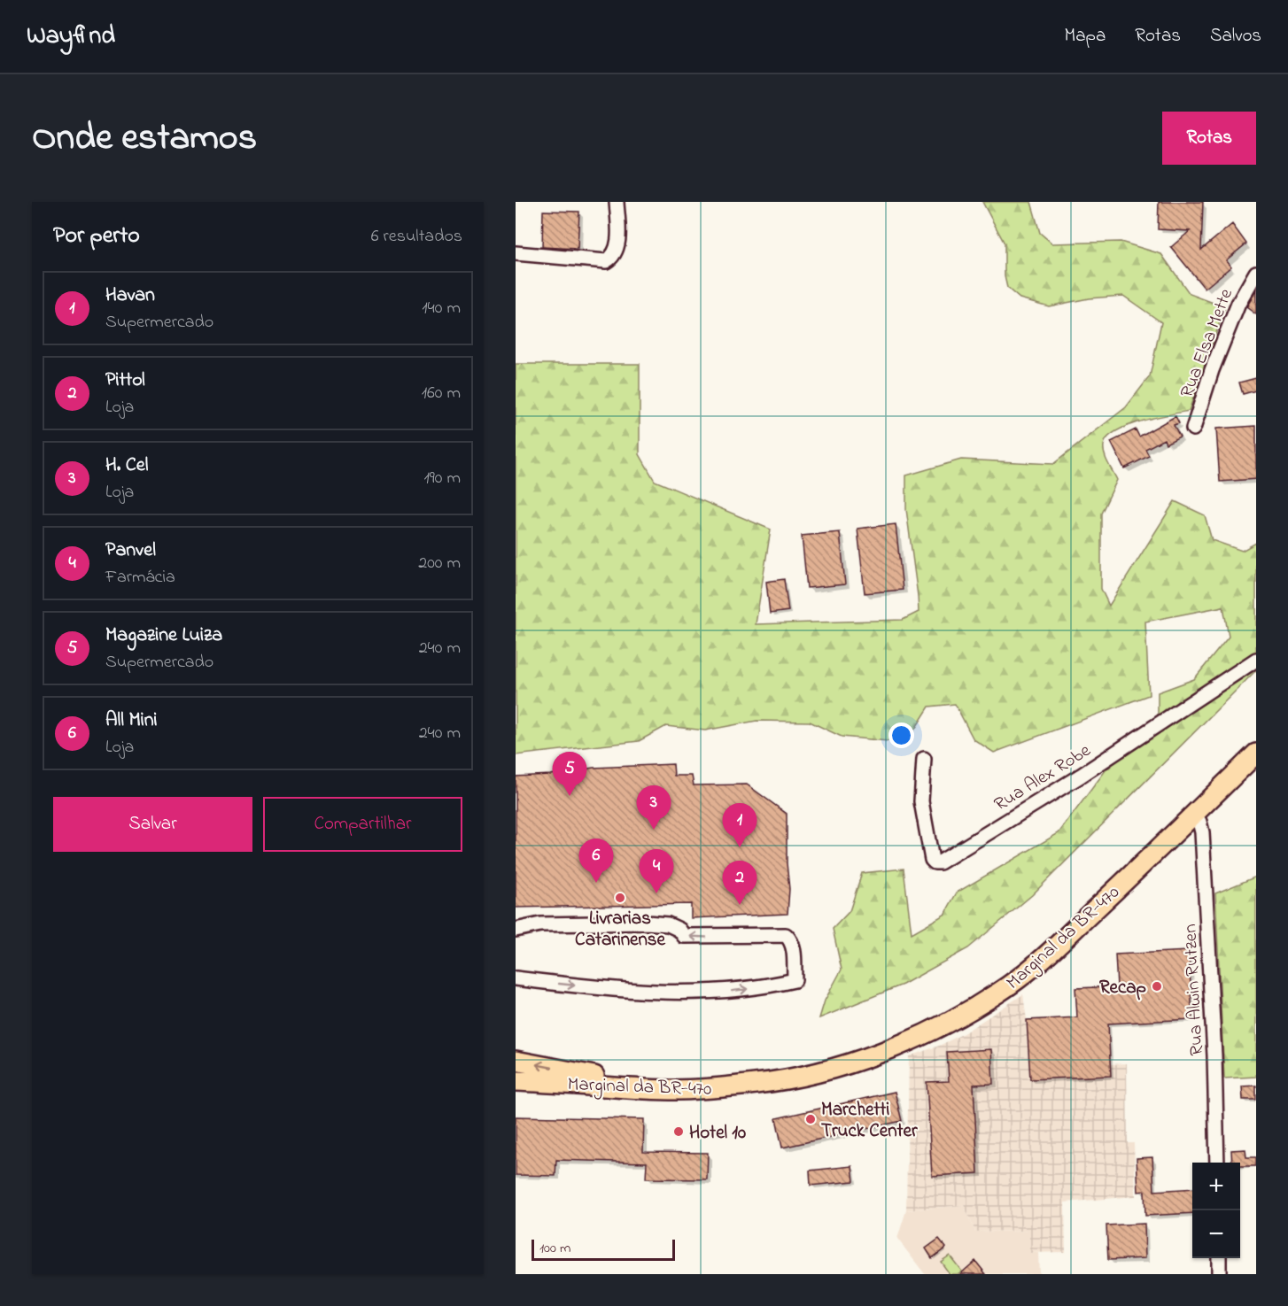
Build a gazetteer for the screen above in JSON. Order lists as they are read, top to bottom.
{
  "streets": {
    "highway": ["Marginal da BR-470"],
    "street": ["Rua Elsa Mette", "Rua Alex Robe", "Rua Alwin Rutzen"]
  },
  "crossings": [
    ["Marginal da BR-470", "Rua Alwin Rutzen"]
  ],
  "places": [
    "Livrarias Catarinense",
    "Recap",
    "Marchetti Truck Center",
    "Hotel 10"
  ],
  "scale_bar": "100 m",
  "page": {
    "header": "Wayfind",
    "nav": ["Mapa", "Rotas", "Salvos"],
    "title": "Onde estamos",
    "buttons": [
      "Rotas",
      ["Salvar", "Compartilhar"]
    ],
    "heading": ["Por perto", "6 resultados"],
    "list": [
      {
        "mark": "1",
        "name": "Havan",
        "note": "Supermercado",
        "value": "140 m"
      },
      {
        "mark": "2",
        "name": "Pittol",
        "note": "Loja",
        "value": "160 m"
      },
      {
        "mark": "3",
        "name": "H. Cel",
        "note": "Loja",
        "value": "190 m"
      },
      {
        "mark": "4",
        "name": "Panvel",
        "note": "Farmácia",
        "value": "200 m"
      },
      {
        "mark": "5",
        "name": "Magazine Luiza",
        "note": "Supermercado",
        "value": "240 m"
      },
      {
        "mark": "6",
        "name": "All Mini",
        "note": "Loja",
        "value": "240 m"
      }
    ],
    "pins": [
      "5",
      "3",
      "1",
      "6",
      "4",
      "2"
    ],
    "map_buttons": ["+", "−"],
    "scale": "100 m"
  }
}
